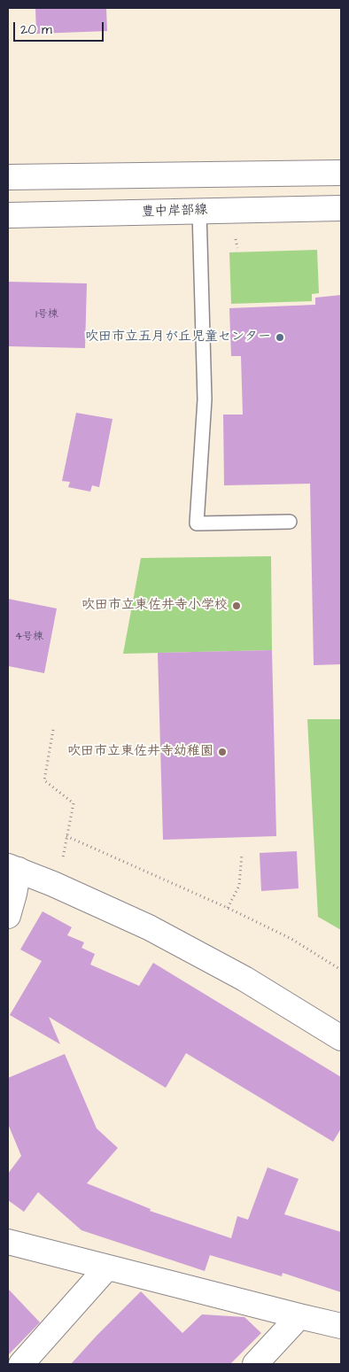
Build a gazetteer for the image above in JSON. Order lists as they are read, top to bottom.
{
  "streets": {
    "street": ["豊中岸部線"]
  },
  "places": ["吹田市立五月が丘児童センター", "吹田市立東佐井寺小学校", "吹田市立東佐井寺幼稚園"],
  "house_numbers": ["1号棟", "4号棟"],
  "scale_bar": "20 m"
}
